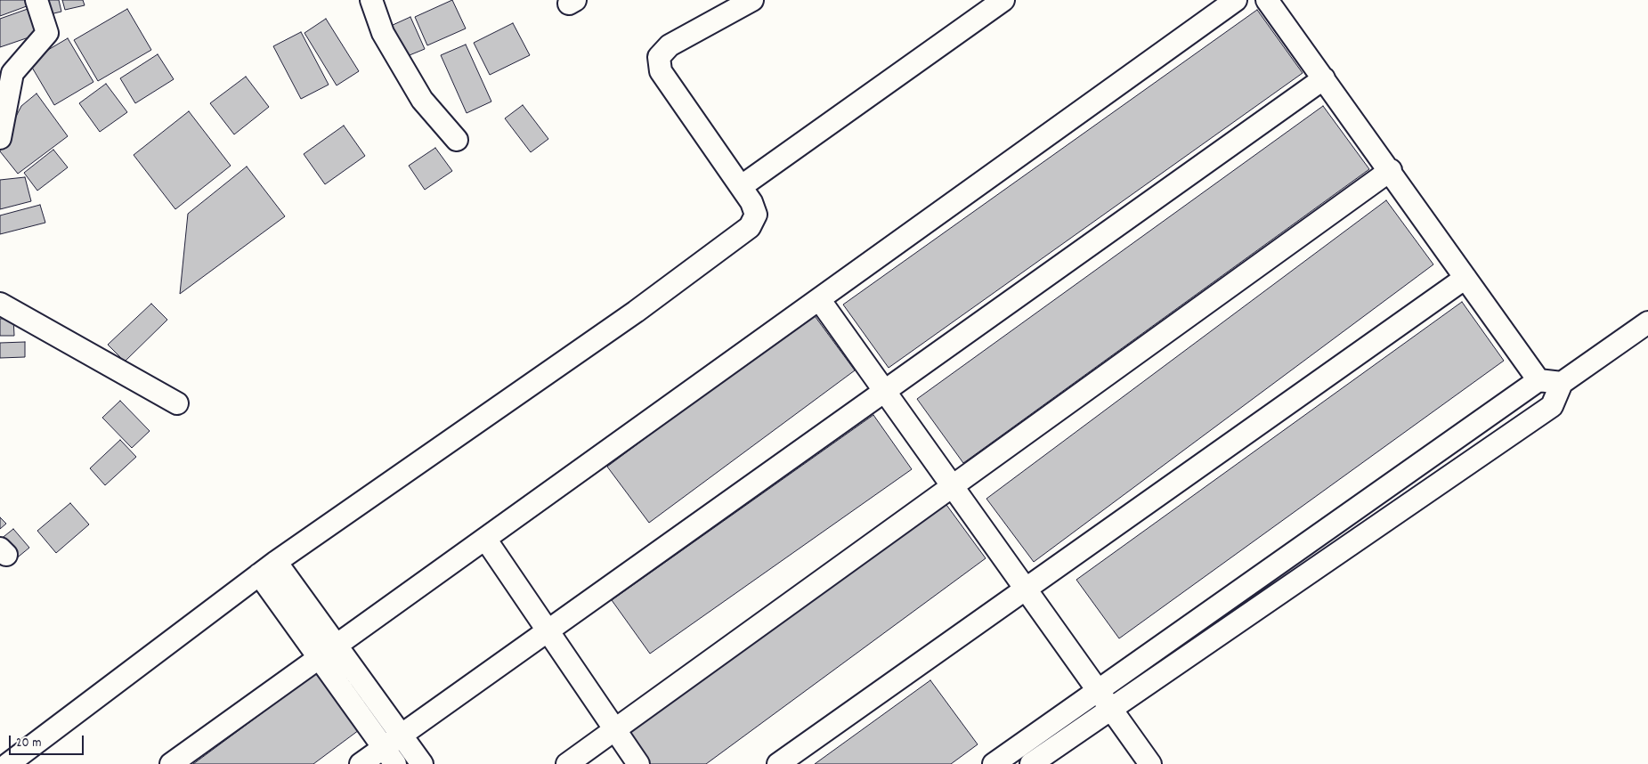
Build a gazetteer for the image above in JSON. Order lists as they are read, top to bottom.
{
  "scale_bar": "20 m"
}
